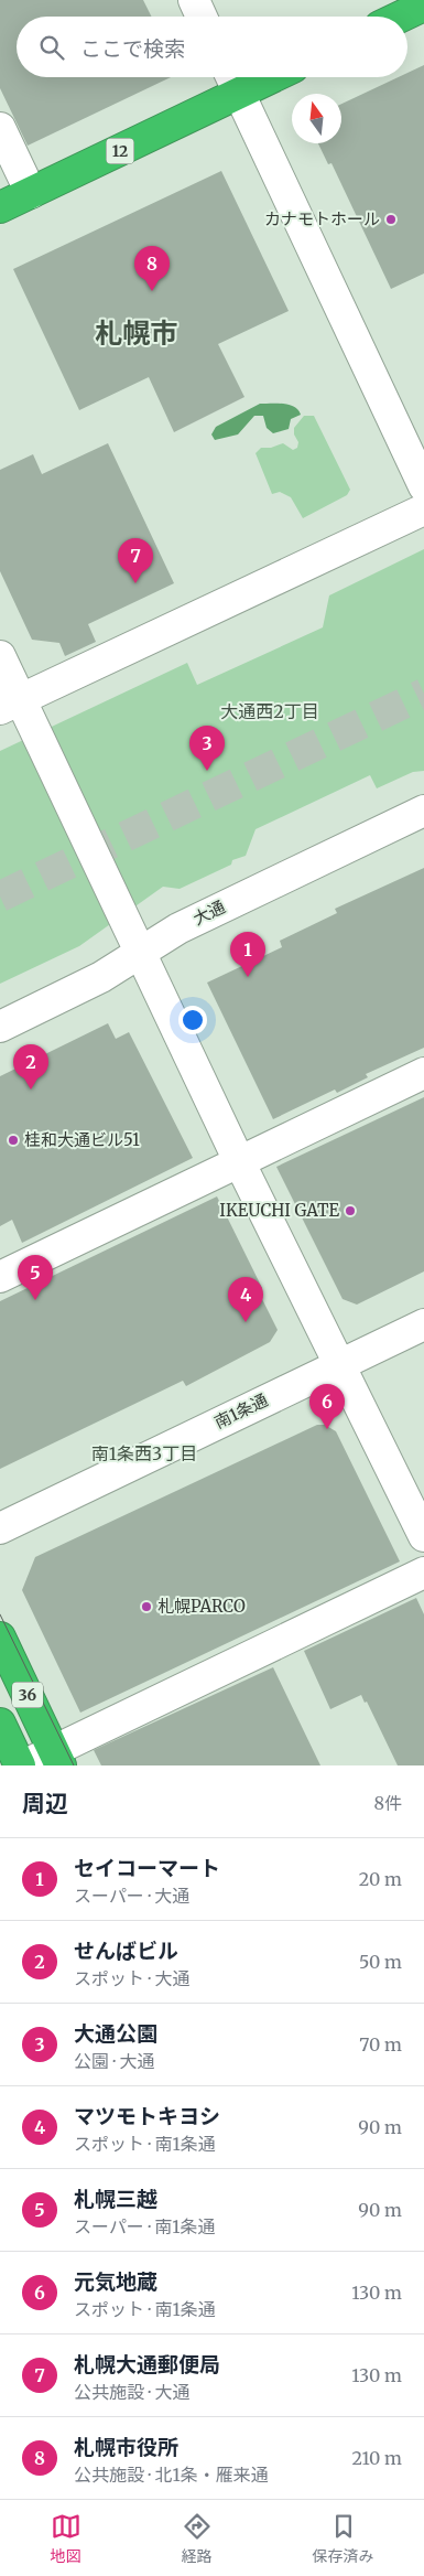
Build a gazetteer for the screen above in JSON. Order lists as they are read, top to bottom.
{
  "streets": {
    "highway": ["12", "36"],
    "street": ["大通", "南1条通"]
  },
  "districts": ["札幌市", "大通西2丁目", "南1条西3丁目"],
  "places": [
    "カナモトホール",
    "桂和大通ビル51",
    "IKEUCHI GATE",
    "札幌PARCO"
  ],
  "north": "top",
  "page": {
    "search": "ここで検索",
    "pins": [
      "8",
      "7",
      "3",
      "1",
      "2",
      "5",
      "4",
      "6"
    ],
    "heading": ["周辺", "8件"],
    "list": [
      {
        "mark": "1",
        "name": "セイコーマート",
        "note": "スーパー · 大通",
        "value": "20 m"
      },
      {
        "mark": "2",
        "name": "せんばビル",
        "note": "スポット · 大通",
        "value": "50 m"
      },
      {
        "mark": "3",
        "name": "大通公園",
        "note": "公園 · 大通",
        "value": "70 m"
      },
      {
        "mark": "4",
        "name": "マツモトキヨシ",
        "note": "スポット · 南1条通",
        "value": "90 m"
      },
      {
        "mark": "5",
        "name": "札幌三越",
        "note": "スーパー · 南1条通",
        "value": "90 m"
      },
      {
        "mark": "6",
        "name": "元気地蔵",
        "note": "スポット · 南1条通",
        "value": "130 m"
      },
      {
        "mark": "7",
        "name": "札幌大通郵便局",
        "note": "公共施設 · 大通",
        "value": "130 m"
      },
      {
        "mark": "8",
        "name": "札幌市役所",
        "note": "公共施設 · 北1条・雁来通",
        "value": "210 m"
      }
    ],
    "nav": ["地図", "経路", "保存済み"]
  }
}
